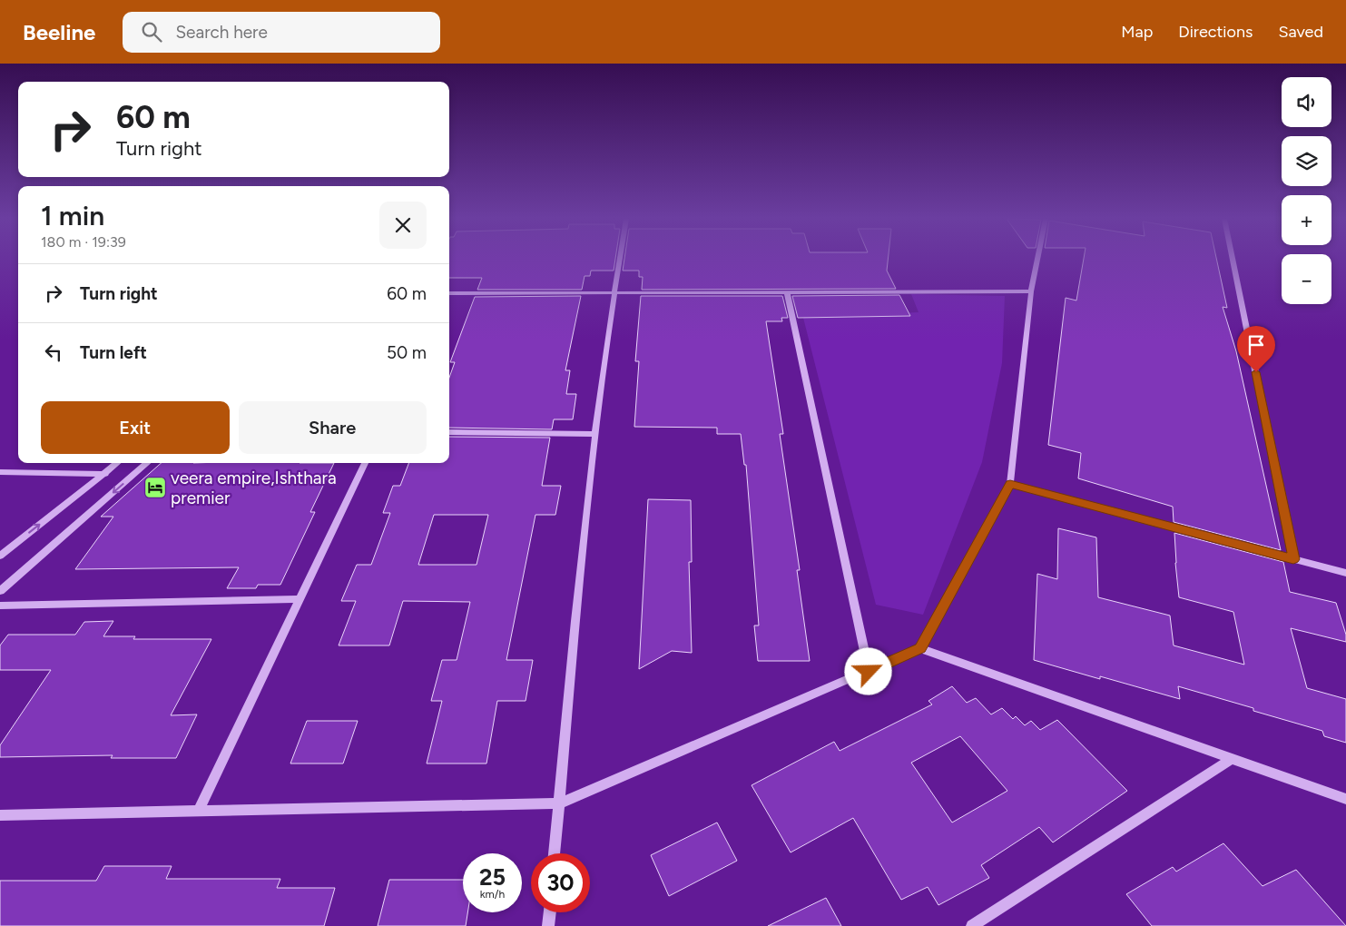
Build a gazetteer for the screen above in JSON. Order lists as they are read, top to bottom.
{
  "places": {
    "hotel": ["veera empire,Ishthara premier"]
  },
  "page": {
    "header": "Beeline",
    "search": "Search here",
    "nav": ["Map", "Directions", "Saved"],
    "map_buttons": ["+", "−"],
    "turn": ["60 m", "Turn right"],
    "heading": ["1 min", "180 m · 19:39"],
    "list": [
      {
        "name": "Turn right",
        "value": "60 m"
      },
      {
        "name": "Turn left",
        "value": "50 m"
      }
    ],
    "buttons": ["Exit", "Share"],
    "speed": "25 km/h",
    "limit": "30"
  }
}
